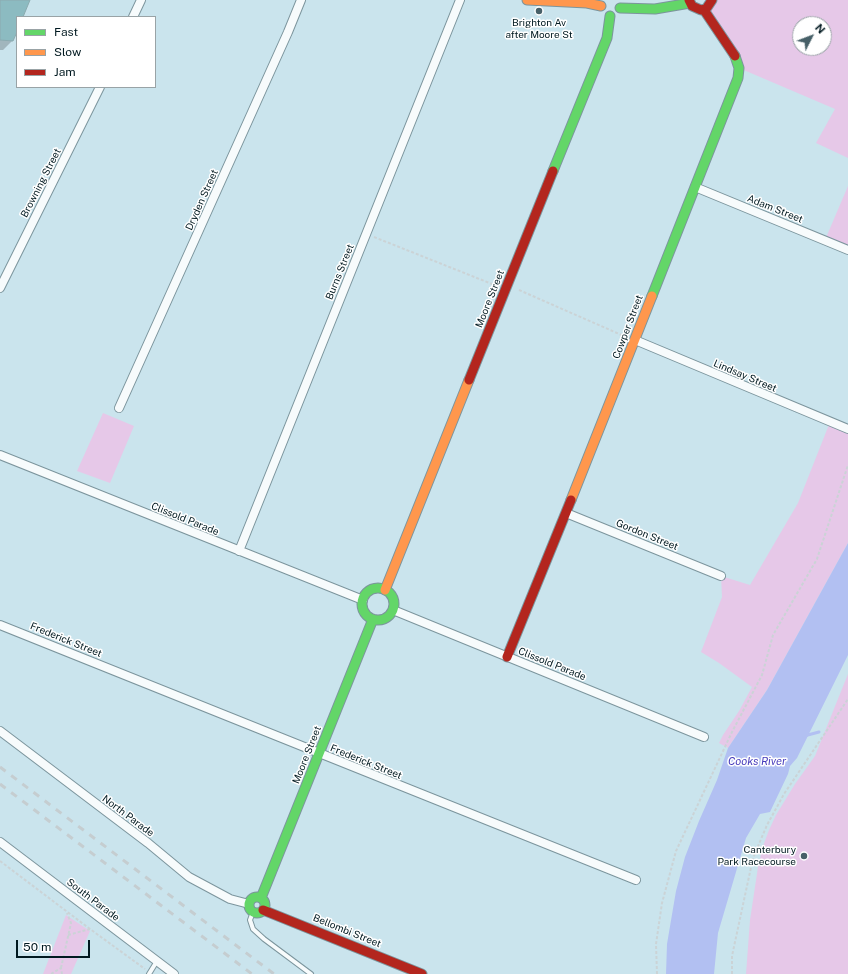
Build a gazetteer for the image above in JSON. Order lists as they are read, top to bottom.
{
  "streets": {
    "street": [
      "Browning Street",
      "Dryden Street",
      "Adam Street",
      "Burns Street",
      "Moore Street",
      "Cowper Street",
      "Lindsay Street",
      "Clissold Parade",
      "Gordon Street",
      "Frederick Street",
      "North Parade",
      "South Parade",
      "Bellombi Street"
    ]
  },
  "crossings": [
    ["Adam Street", "Cowper Street"],
    ["Burns Street", "Clissold Parade"],
    ["Moore Street", "Clissold Parade"],
    ["Moore Street", "Frederick Street"],
    ["Moore Street", "North Parade"],
    ["Moore Street", "Bellombi Street"],
    ["Cowper Street", "Lindsay Street"],
    ["Cowper Street", "Clissold Parade"],
    ["Cowper Street", "Gordon Street"],
    ["North Parade", "Bellombi Street"]
  ],
  "water": ["Cooks River"],
  "places": ["Brighton Av after Moore St", "Canterbury Park Racecourse"],
  "legend": ["Fast", "Slow", "Jam"],
  "scale_bar": "50 m",
  "north": "top right"
}
